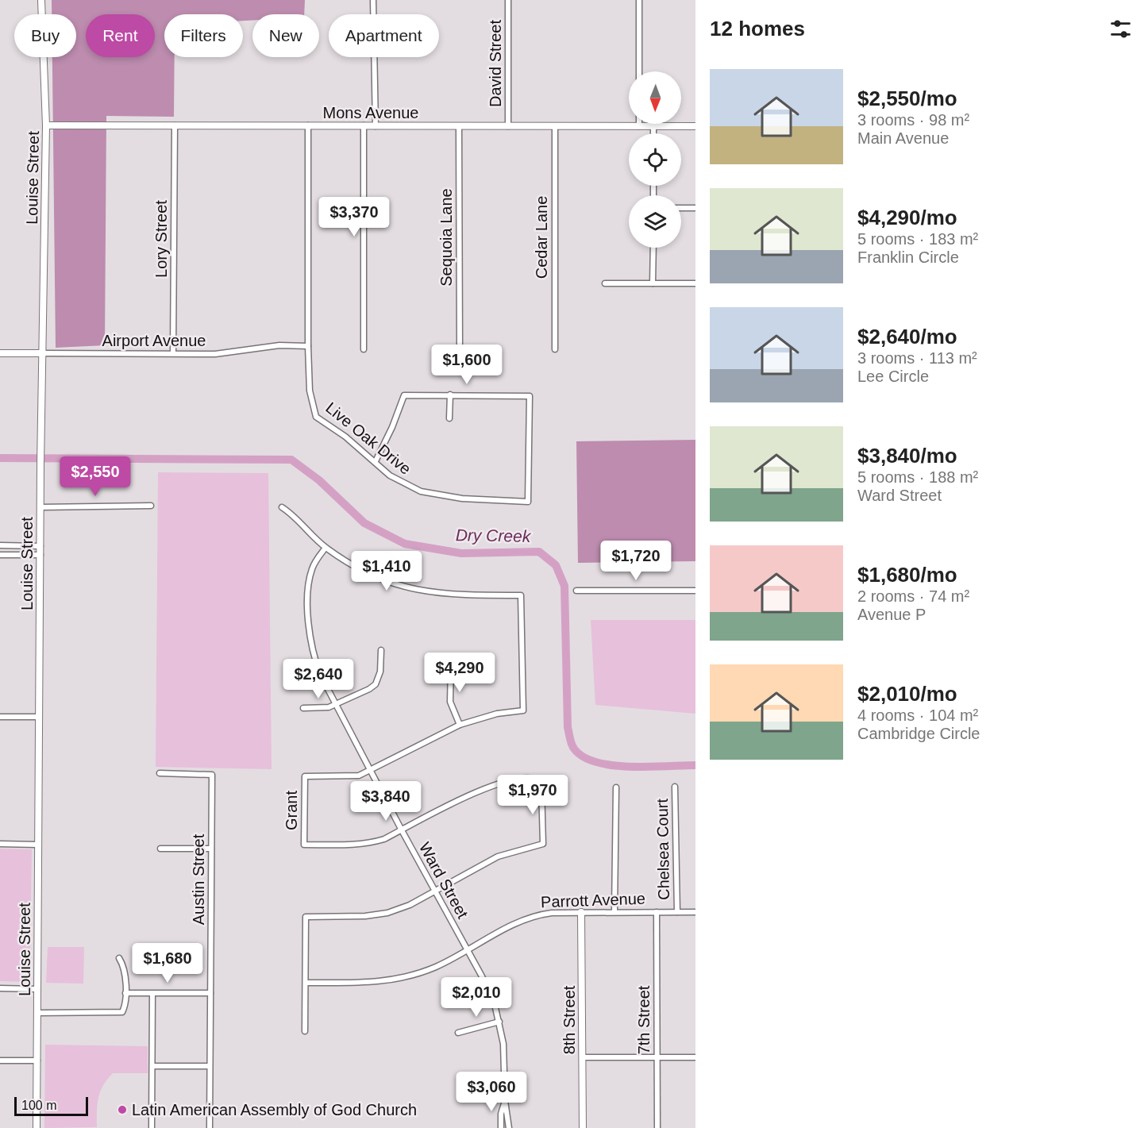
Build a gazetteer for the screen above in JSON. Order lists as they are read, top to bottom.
{
  "streets": {
    "street": [
      "David Street",
      "Mons Avenue",
      "Louise Street",
      "Sequoia Lane",
      "Cedar Lane",
      "Lory Street",
      "Airport Avenue",
      "Live Oak Drive",
      "Grant",
      "Chelsea Court",
      "Austin Street",
      "Ward Street",
      "Parrott Avenue",
      "8th Street",
      "7th Street"
    ]
  },
  "crossings": [
    ["David Street", "Mons Avenue"],
    ["Mons Avenue", "Louise Street"],
    ["Mons Avenue", "Sequoia Lane"],
    ["Mons Avenue", "Cedar Lane"],
    ["Mons Avenue", "Lory Street"],
    ["Mons Avenue", "Live Oak Drive"],
    ["Louise Street", "Airport Avenue"],
    ["Lory Street", "Airport Avenue"],
    ["Airport Avenue", "Live Oak Drive"],
    ["Grant", "Ward Street"],
    ["Chelsea Court", "Parrott Avenue"],
    ["Ward Street", "Parrott Avenue"],
    ["Parrott Avenue", "8th Street"],
    ["Parrott Avenue", "7th Street"]
  ],
  "water": ["Dry Creek"],
  "places": ["Latin American Assembly of God Church"],
  "scale_bar": "100 m",
  "north": "bottom",
  "page": {
    "heading": "12 homes",
    "chip": [
      "Buy",
      "Rent",
      "Filters",
      "New",
      "Apartment"
    ],
    "list": [
      {
        "name": "$2,550/mo",
        "note": "3 rooms · 98 m² · Main Avenue"
      },
      {
        "name": "$4,290/mo",
        "note": "5 rooms · 183 m² · Franklin Circle"
      },
      {
        "name": "$2,640/mo",
        "note": "3 rooms · 113 m² · Lee Circle"
      },
      {
        "name": "$3,840/mo",
        "note": "5 rooms · 188 m² · Ward Street"
      },
      {
        "name": "$1,680/mo",
        "note": "2 rooms · 74 m² · Avenue P"
      },
      {
        "name": "$2,010/mo",
        "note": "4 rooms · 104 m² · Cambridge Circle"
      }
    ],
    "price": [
      "$3,370",
      "$1,600",
      "$2,550",
      "$1,720",
      "$1,410",
      "$4,290",
      "$2,640",
      "$1,970",
      "$3,840",
      "$1,680",
      "$2,010",
      "$3,060"
    ],
    "scale": "100 m"
  }
}
